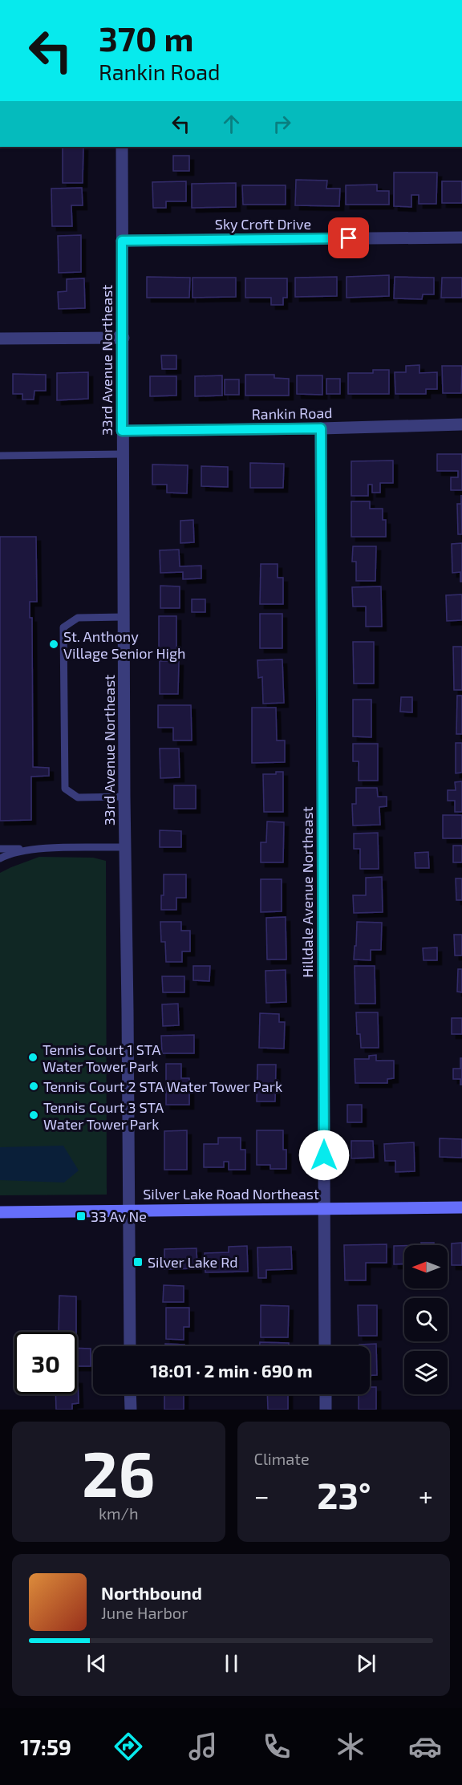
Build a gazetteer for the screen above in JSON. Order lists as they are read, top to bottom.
{
  "streets": {
    "main road": ["Silver Lake Road Northeast"],
    "street": [
      "Sky Croft Drive",
      "33rd Avenue Northeast",
      "Rankin Road",
      "Hilldale Avenue Northeast"
    ]
  },
  "crossings": [
    ["Sky Croft Drive", "33rd Avenue Northeast"],
    ["33rd Avenue Northeast", "Rankin Road"],
    ["33rd Avenue Northeast", "Silver Lake Road Northeast"],
    ["Rankin Road", "Hilldale Avenue Northeast"],
    ["Hilldale Avenue Northeast", "Silver Lake Road Northeast"]
  ],
  "places": {
    "other": [
      "St. Anthony Village Senior High",
      "Tennis Court 1 STA Water Tower Park",
      "Tennis Court 2 STA Water Tower Park",
      "Tennis Court 3 STA Water Tower Park"
    ],
    "transit": ["33 Av Ne", "Silver Lake Rd"]
  },
  "north": "left",
  "page": {
    "turn": ["370 m", "Rankin Road"],
    "limit": "30",
    "trip": "18:01 · 2 min · 690 m",
    "tile": [
      ["26", "km/h"],
      "Climate"
    ],
    "heat": ["−", "23°", "+"],
    "song": ["Northbound", "June Harbor"],
    "tabs": "17:59"
  }
}
